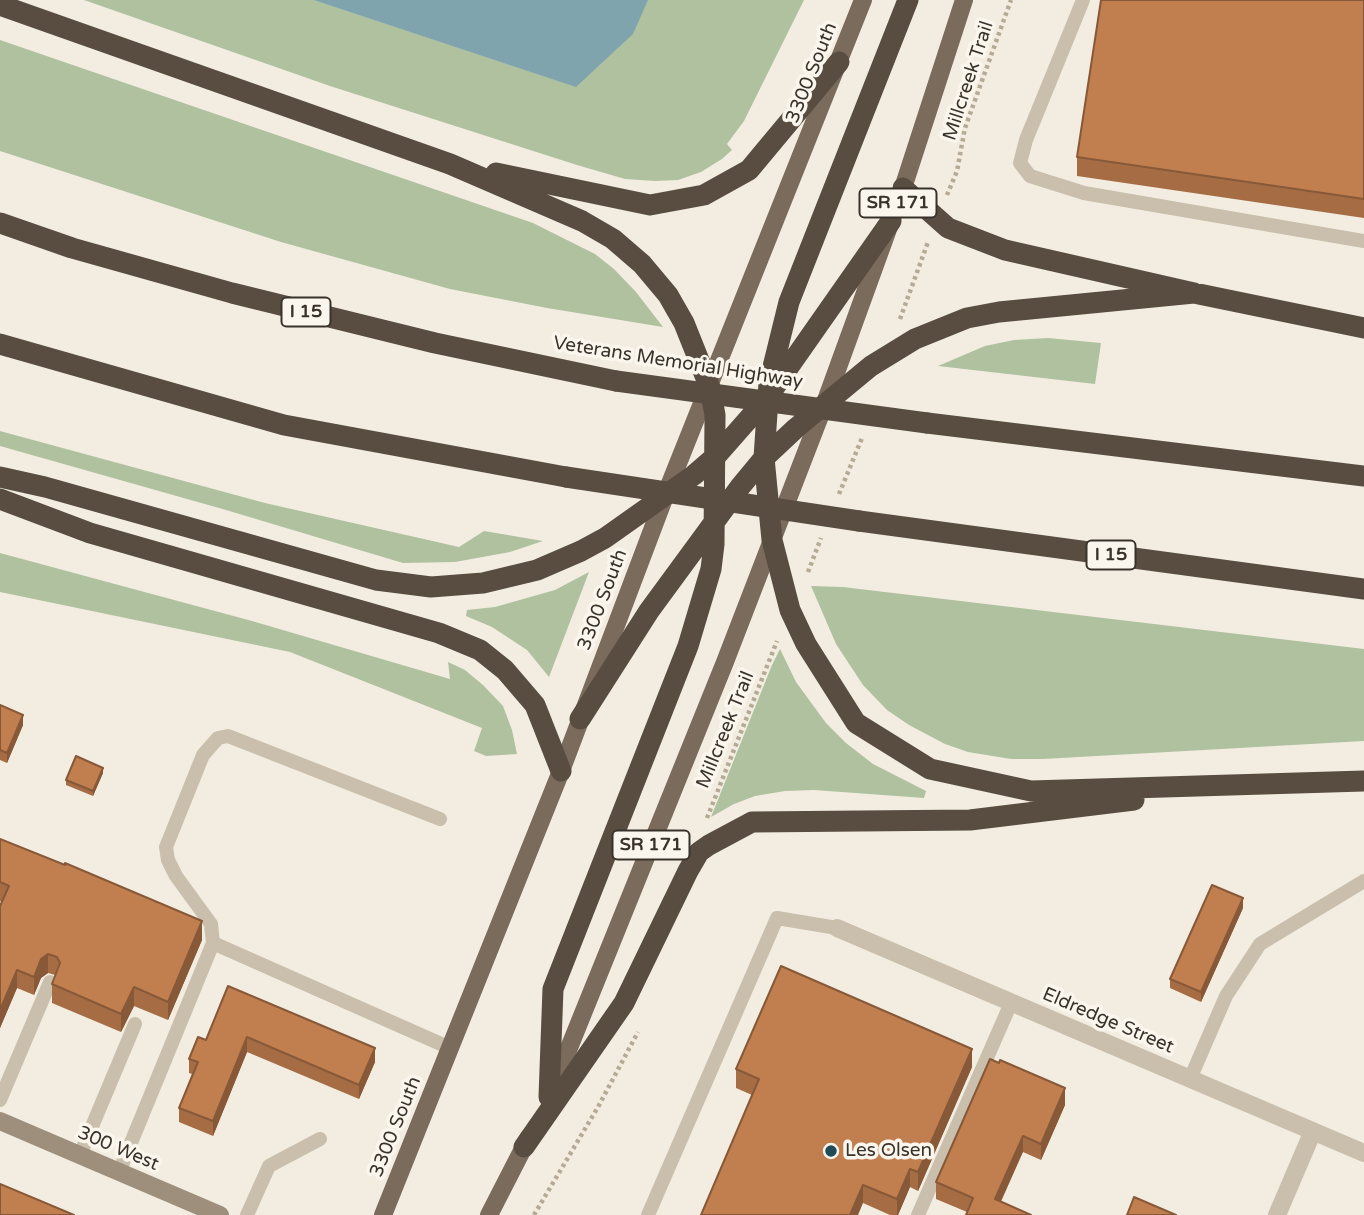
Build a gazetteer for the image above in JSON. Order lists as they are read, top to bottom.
{
  "streets": {
    "highway": ["I 15", "Veterans Memorial Highway"],
    "main road": ["3300 South", "SR 171"],
    "street": ["Eldredge Street", "300 West"],
    "path": ["Millcreek Trail"]
  },
  "places": ["Les Olsen"]
}
